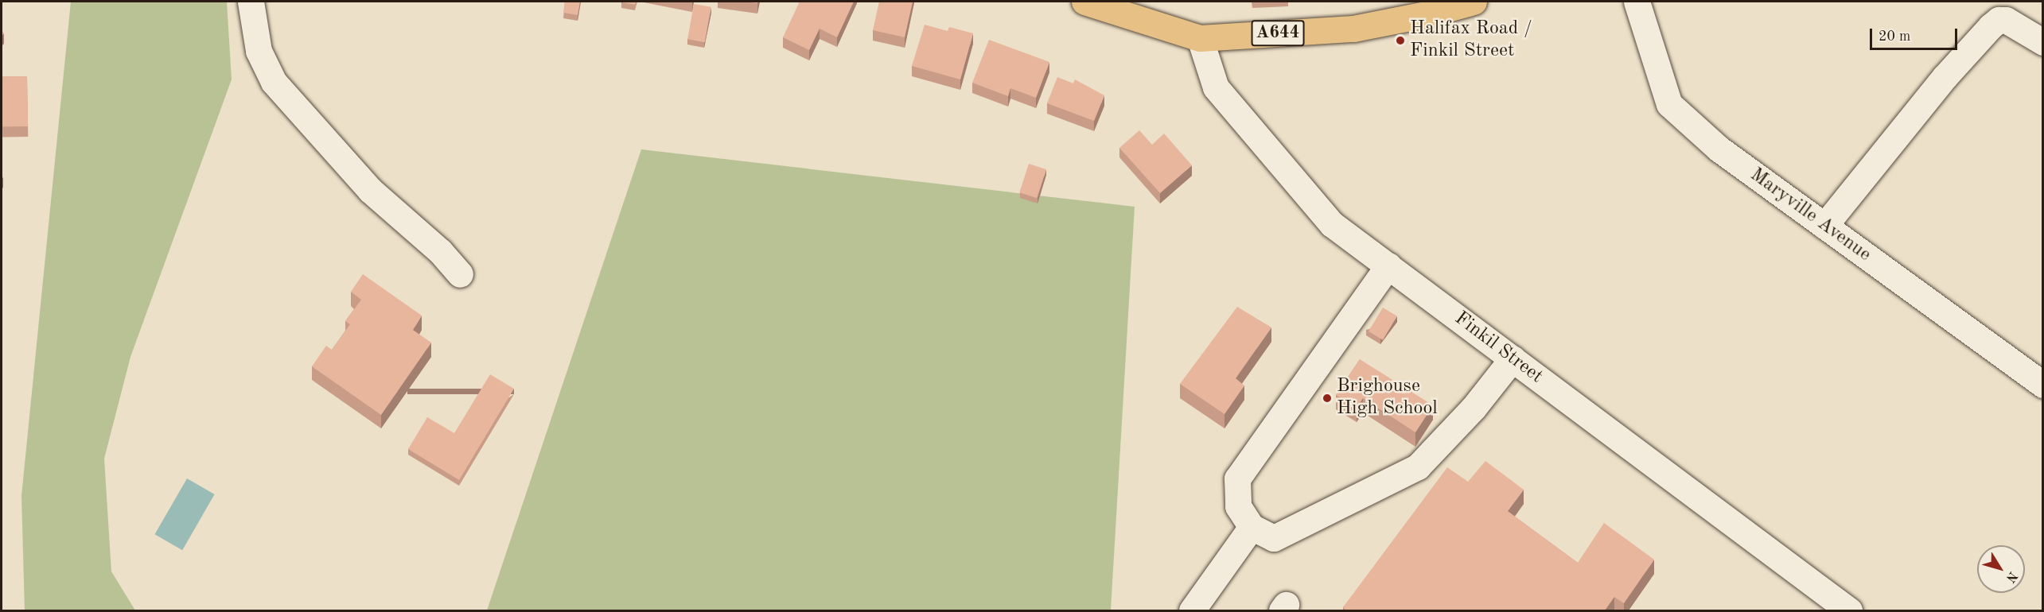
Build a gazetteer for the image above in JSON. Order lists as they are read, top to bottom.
{
  "streets": {
    "main road": ["A644"],
    "street": ["Maryville Avenue", "Finkil Street"]
  },
  "crossings": [
    ["A644", "Finkil Street"]
  ],
  "places": ["Halifax Road / Finkil Street", "Brighouse High School"],
  "scale_bar": "20 m",
  "north": "bottom right"
}
